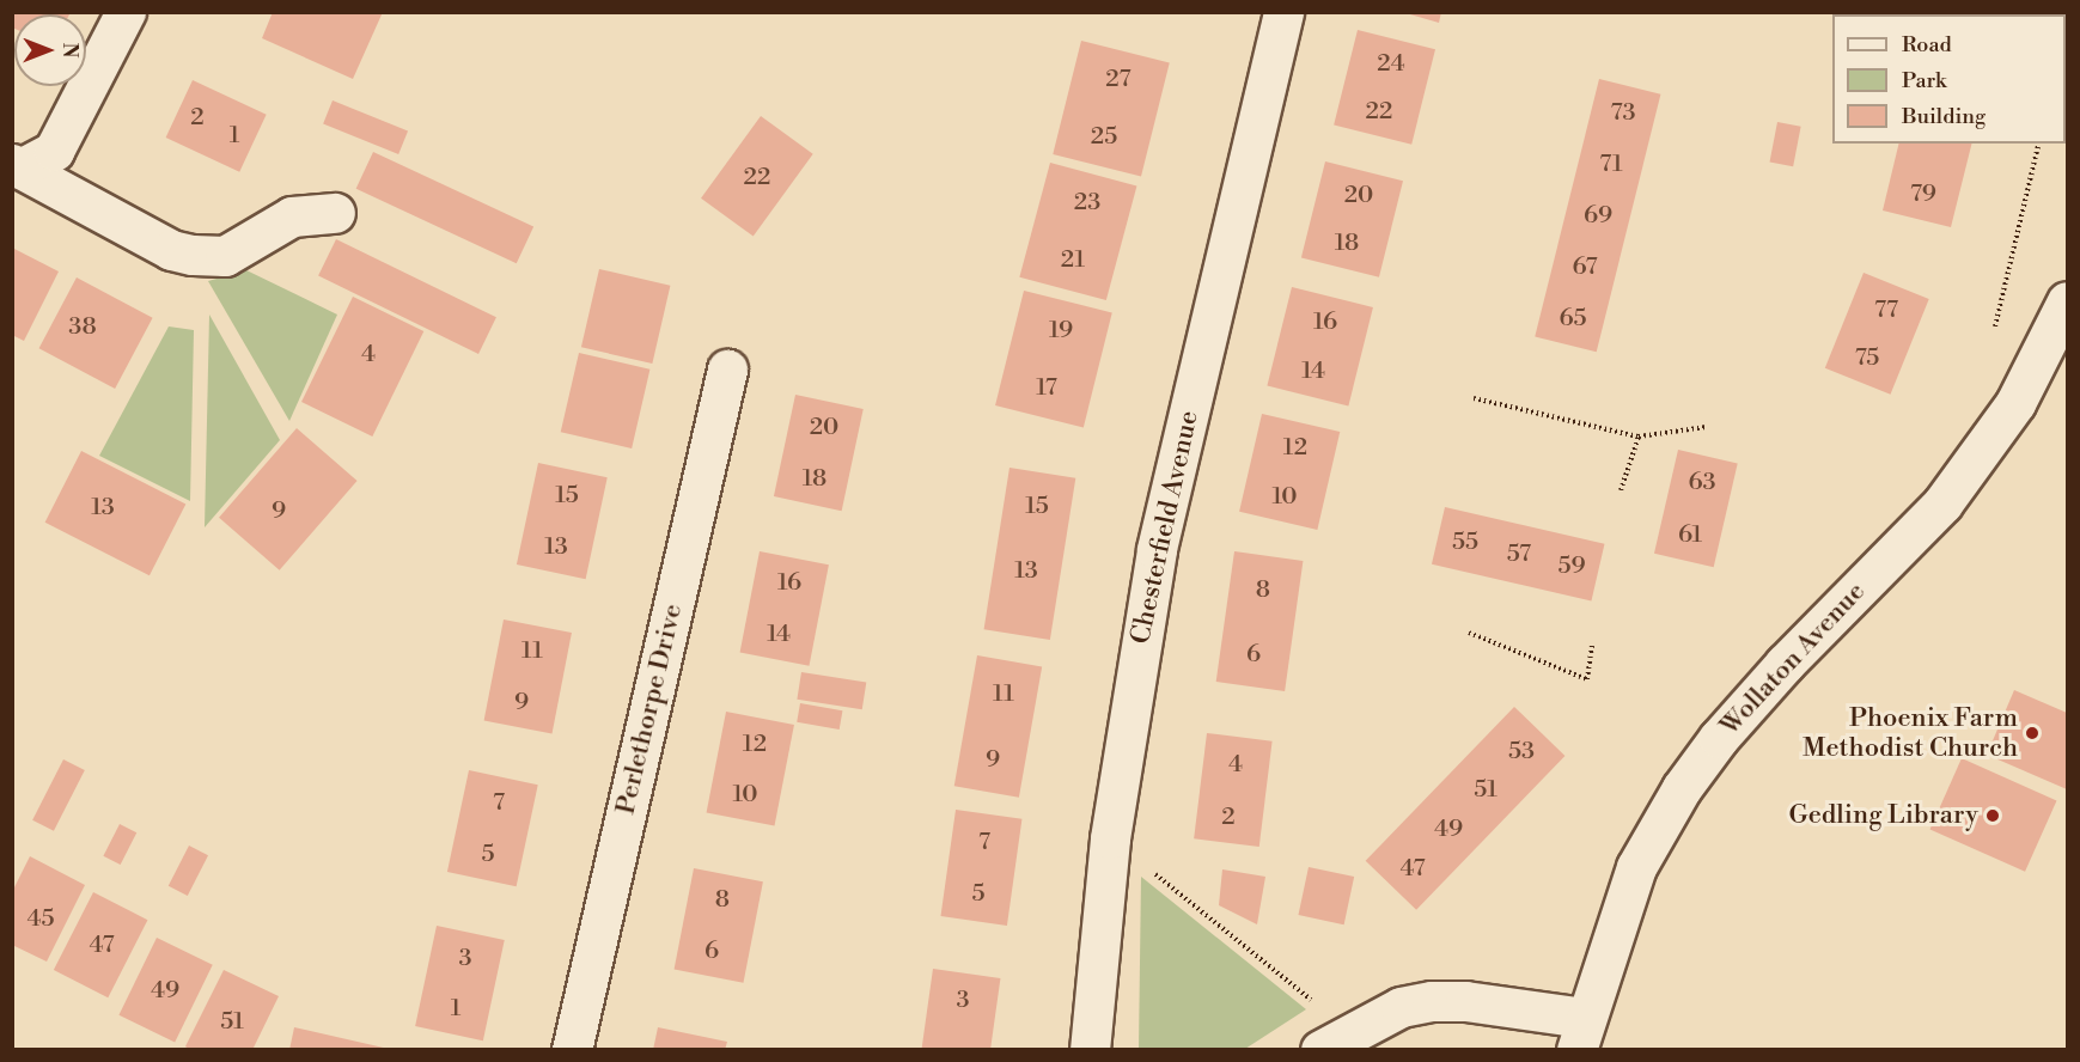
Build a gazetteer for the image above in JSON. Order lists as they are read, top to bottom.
{
  "streets": {
    "street": ["Chesterfield Avenue", "Wollaton Avenue", "Perlethorpe Drive"]
  },
  "places": ["Phoenix Farm Methodist Church", "Gedling Library"],
  "house_numbers": [
    "24",
    "27",
    "22",
    "73",
    "2",
    "1",
    "25",
    "71",
    "22",
    "79",
    "20",
    "23",
    "69",
    "18",
    "21",
    "67",
    "77",
    "65",
    "16",
    "38",
    "19",
    "4",
    "75",
    "14",
    "17",
    "20",
    "12",
    "18",
    "63",
    "15",
    "10",
    "15",
    "13",
    "9",
    "61",
    "55",
    "13",
    "57",
    "59",
    "13",
    "16",
    "8",
    "14",
    "11",
    "6",
    "11",
    "9",
    "12",
    "53",
    "9",
    "4",
    "51",
    "10",
    "7",
    "2",
    "49",
    "7",
    "5",
    "47",
    "5",
    "8",
    "45",
    "47",
    "6",
    "3",
    "49",
    "3",
    "1",
    "51"
  ],
  "legend": ["Road", "Park", "Building"],
  "north": "right"
}
